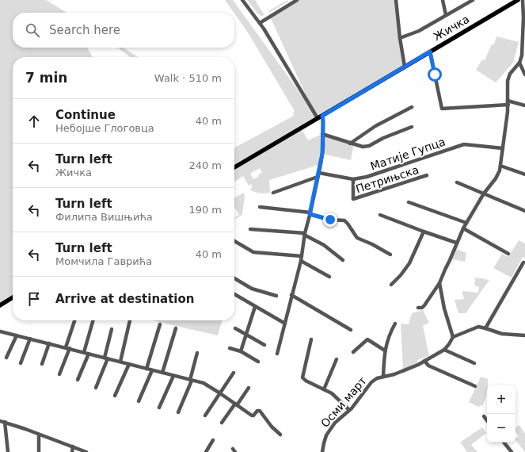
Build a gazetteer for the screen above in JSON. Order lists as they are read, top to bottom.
{
  "streets": {
    "main road": ["Жичка"],
    "street": ["Матије Гупца", "Петрињска", "Осми март"]
  },
  "crossings": [
    ["Матије Гупца", "Петрињска"]
  ],
  "page": {
    "search": "Search here",
    "heading": ["7 min", "Walk · 510 m"],
    "list": [
      ["Continue", "Небојше Глоговца", "40 m"],
      ["Turn left", "Жичка", "240 m"],
      ["Turn left", "Филипа Вишњића", "190 m"],
      ["Turn left", "Момчила Гаврића", "40 m"],
      "Arrive at destination"
    ],
    "map_buttons": ["+", "−"]
  }
}
